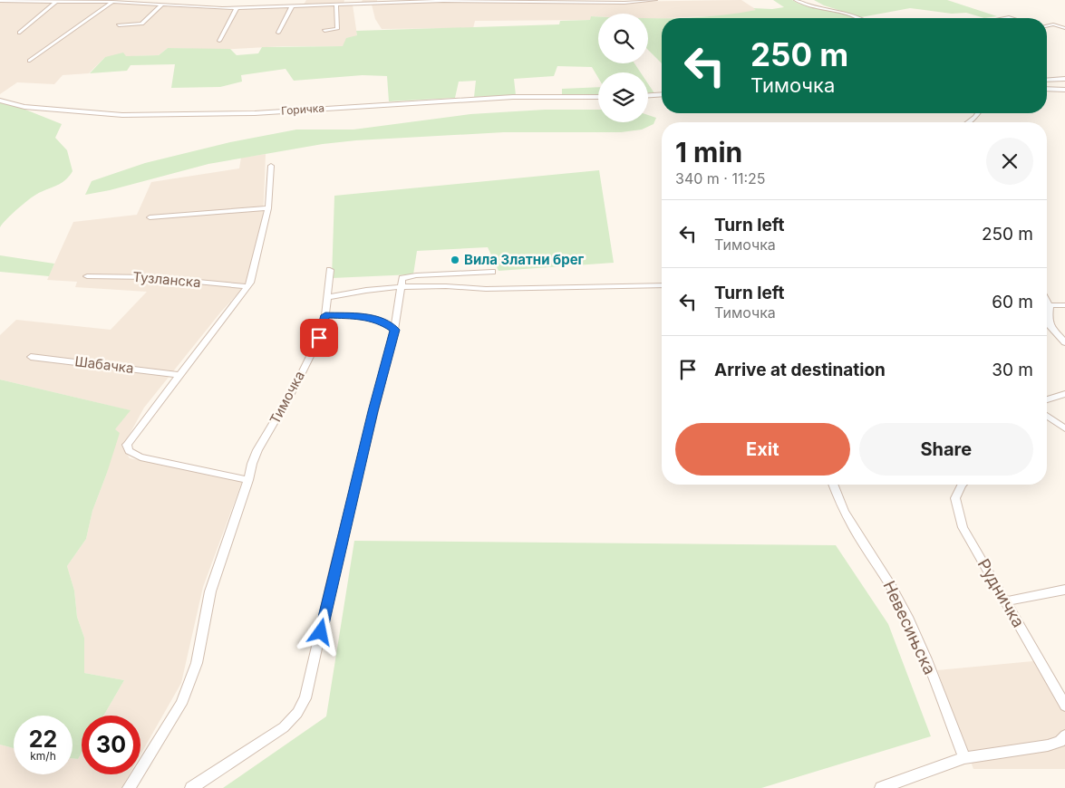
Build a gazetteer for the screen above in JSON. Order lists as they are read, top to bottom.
{
  "streets": {
    "street": [
      "Горичка",
      "Тузланска",
      "Шабачка",
      "Тимочка",
      "Рудничка",
      "Невесињска"
    ]
  },
  "places": ["Вила Златни брег"],
  "page": {
    "turn": ["250 m", "Тимочка"],
    "heading": ["1 min", "340 m · 11:25"],
    "list": [
      {
        "name": "Turn left",
        "note": "Тимочка",
        "value": "250 m"
      },
      {
        "name": "Turn left",
        "note": "Тимочка",
        "value": "60 m"
      },
      {
        "name": "Arrive at destination",
        "value": "30 m"
      }
    ],
    "buttons": ["Exit", "Share"],
    "speed": "22 km/h",
    "limit": "30"
  }
}
